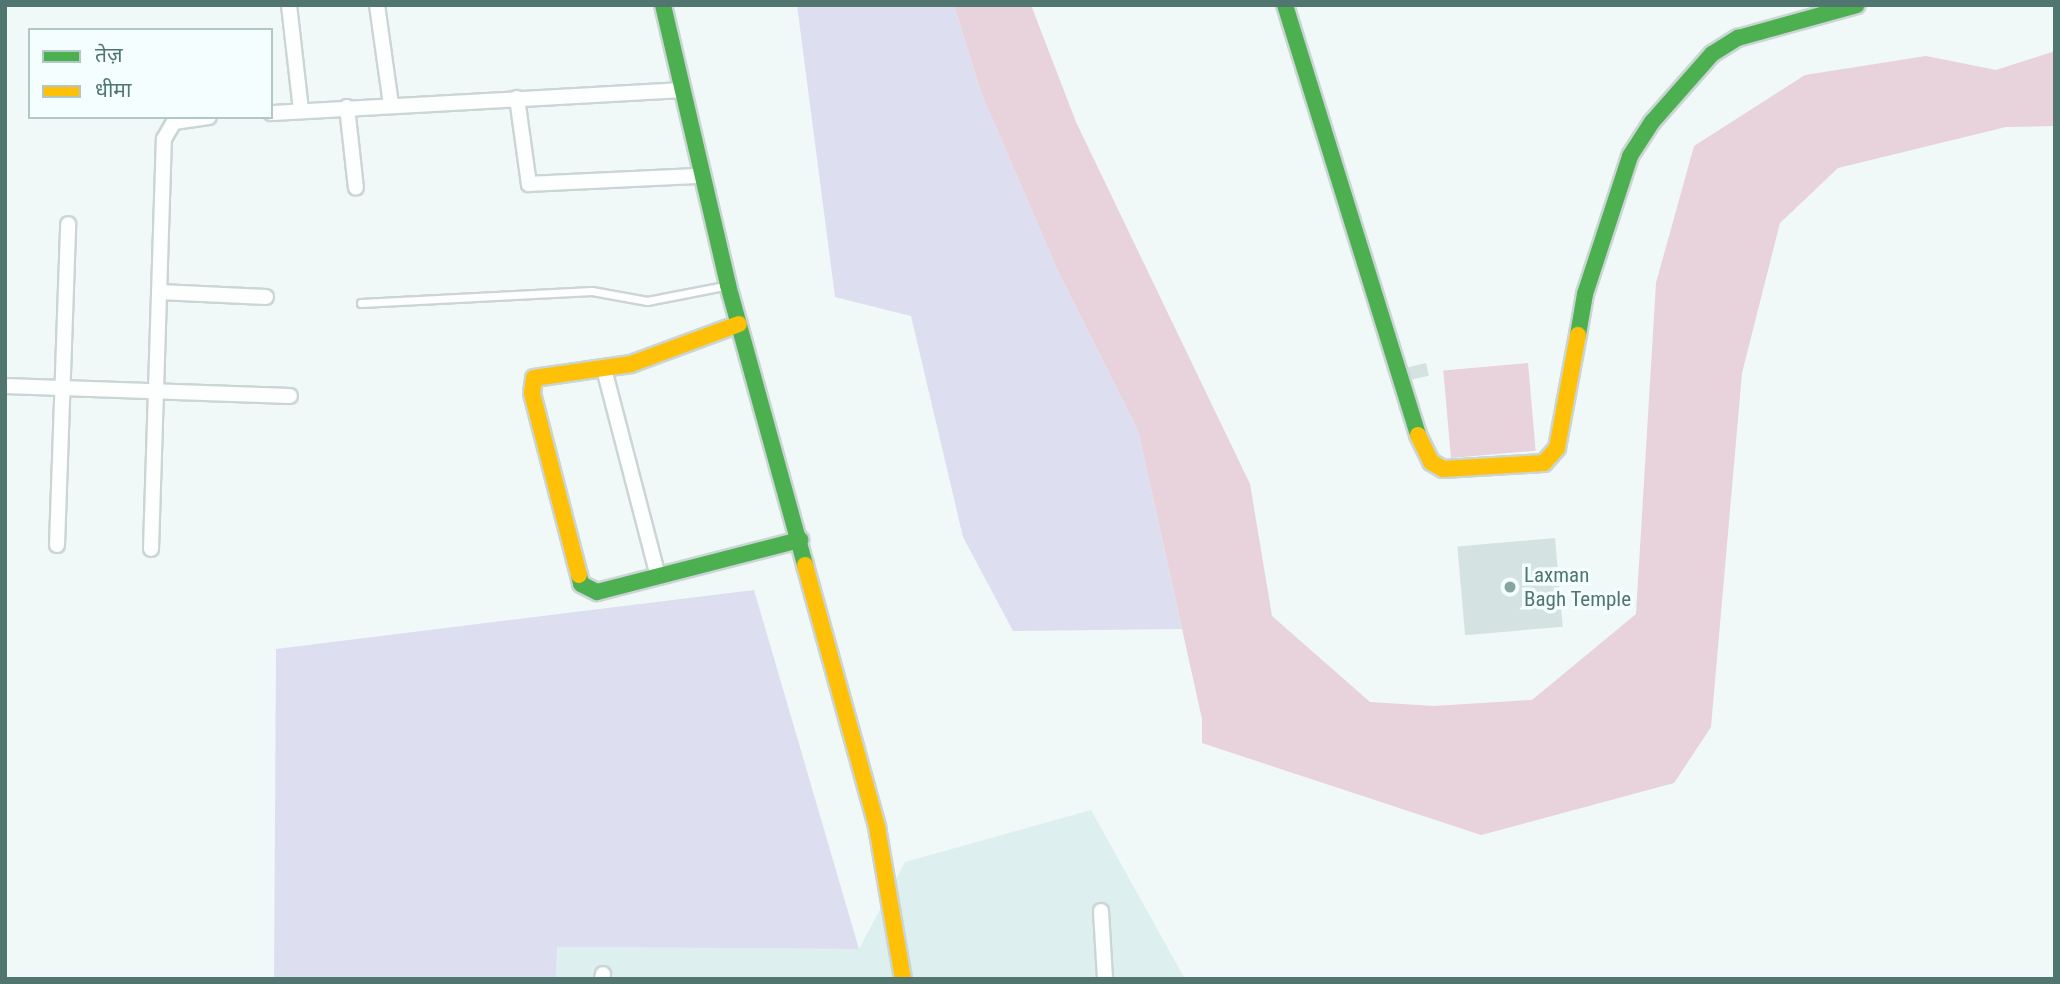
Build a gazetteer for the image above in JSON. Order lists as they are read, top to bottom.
{
  "places": ["Laxman Bagh Temple"],
  "legend": ["तेज़", "धीमा"]
}
